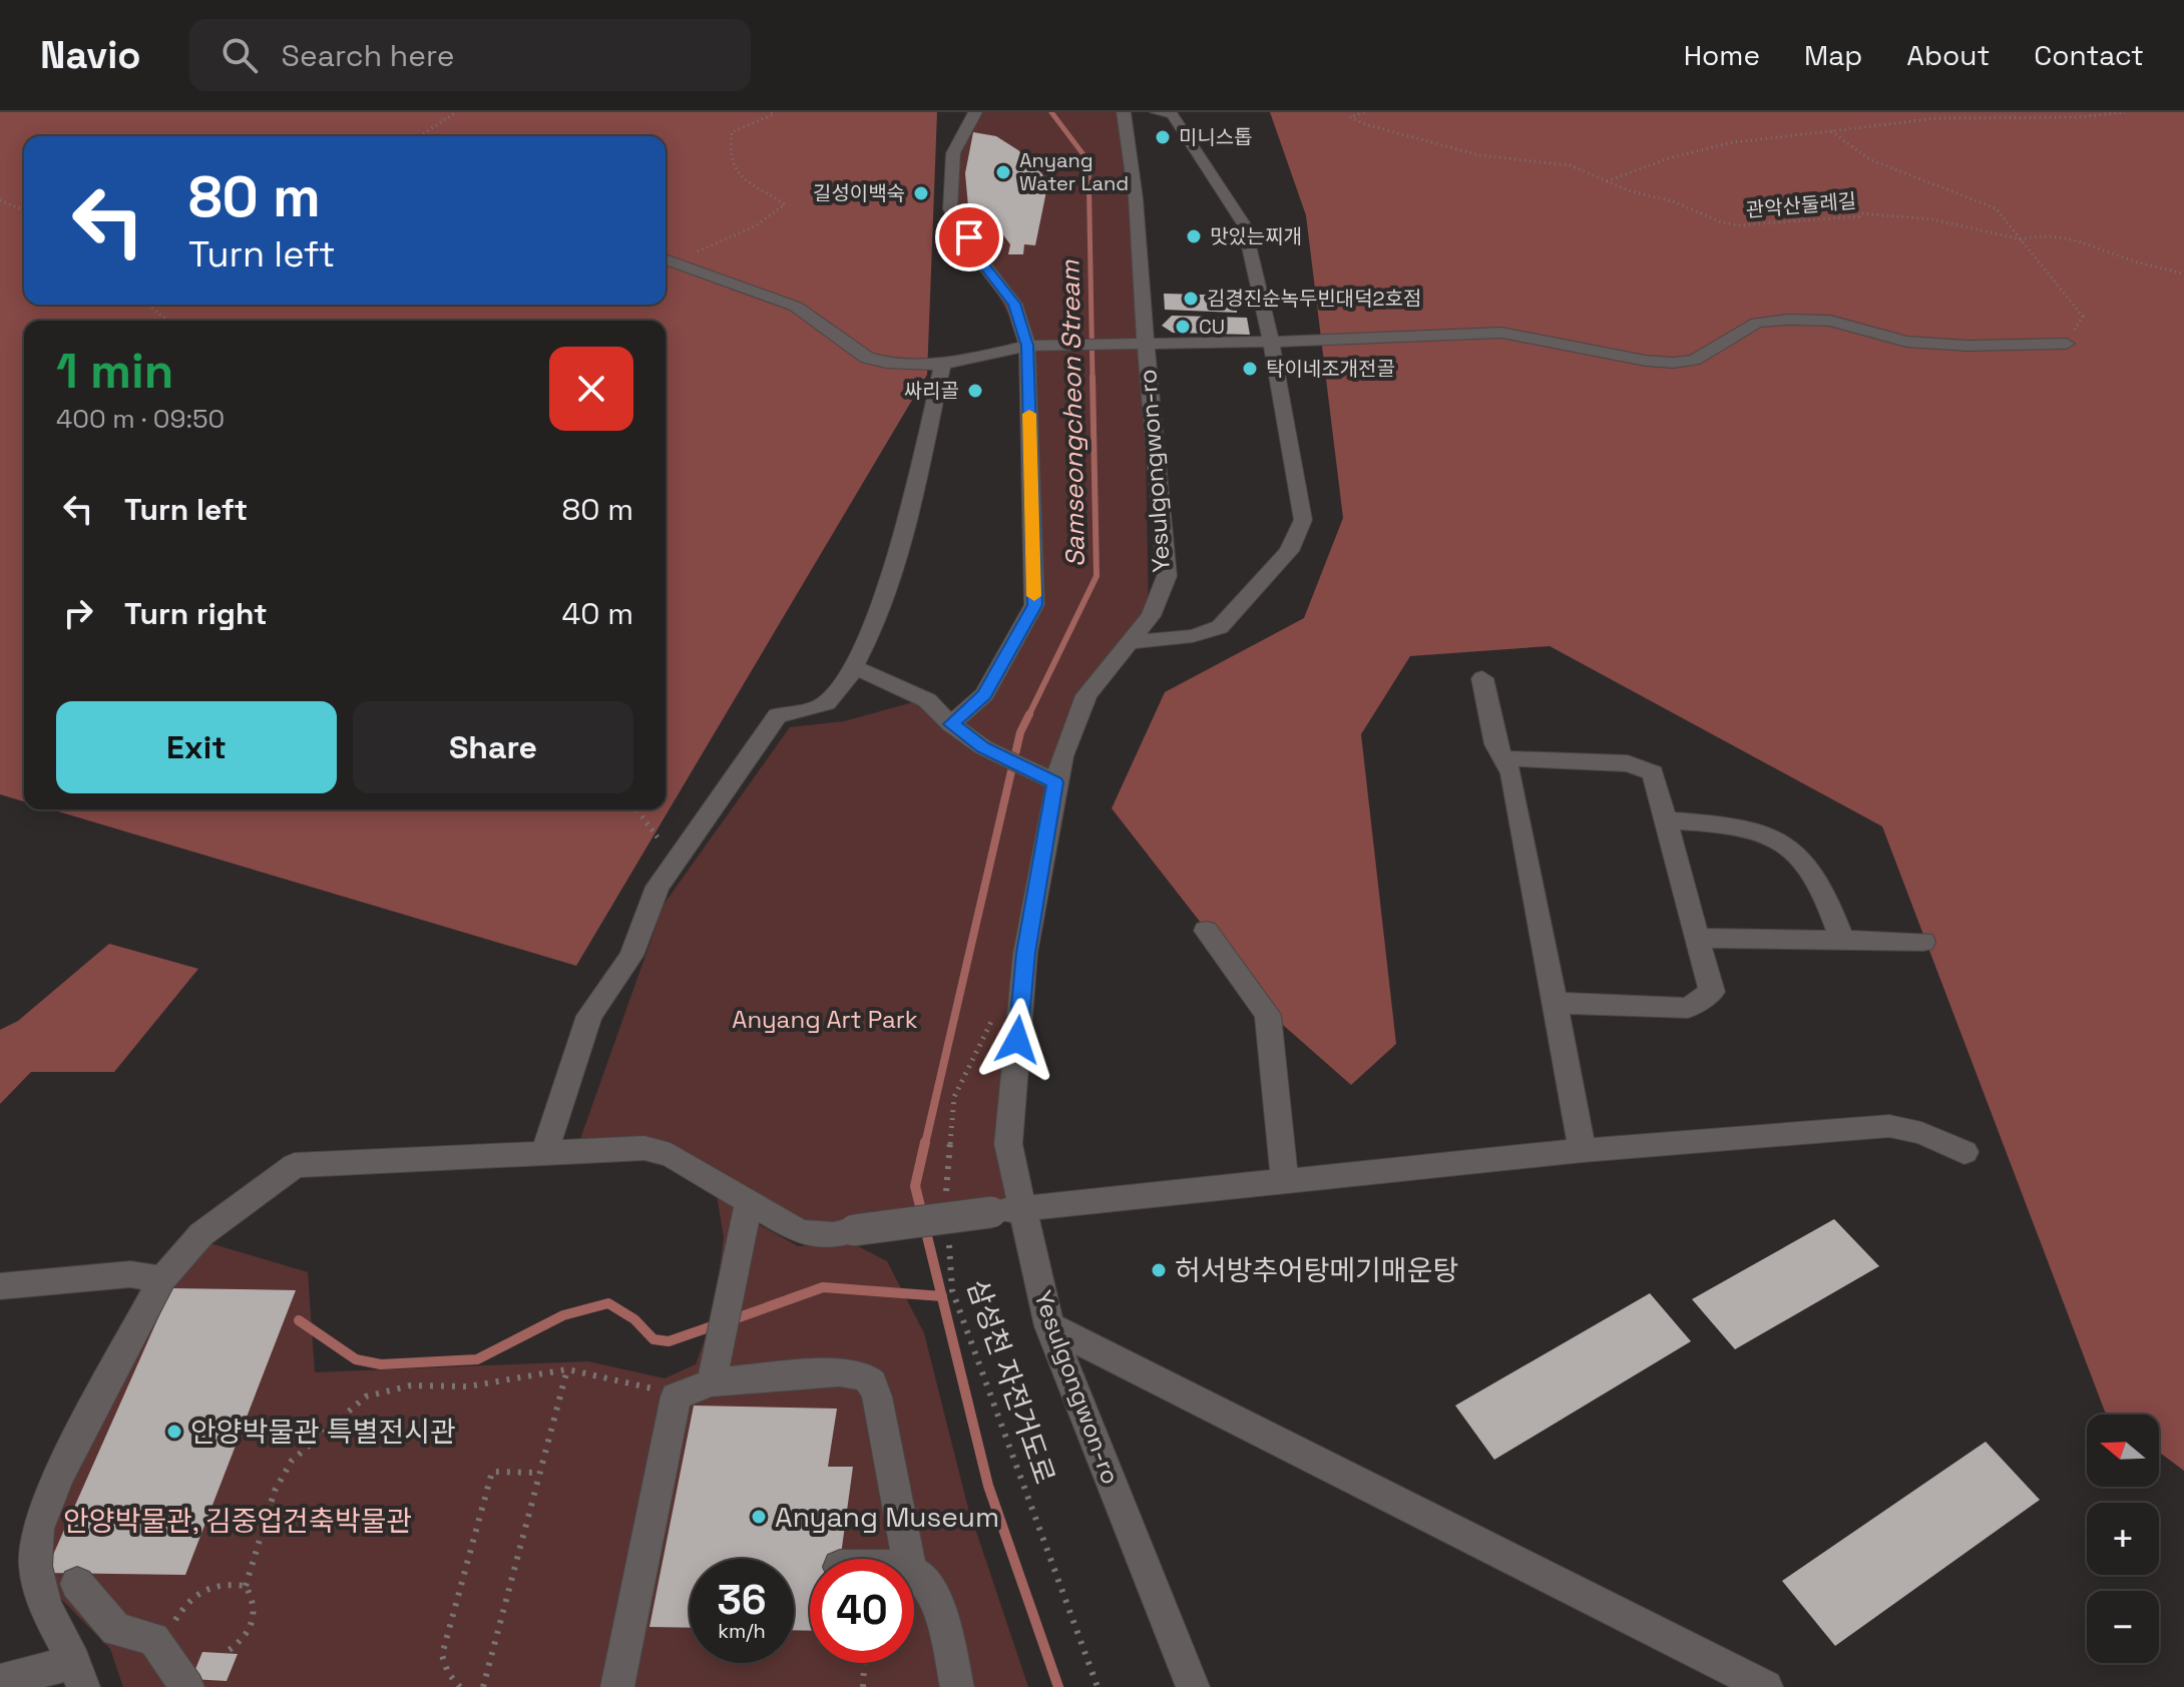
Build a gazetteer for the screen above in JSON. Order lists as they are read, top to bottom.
{
  "streets": {
    "street": ["Yesulgongwon-ro"],
    "path": ["관악산둘레길", "삼성천 자전거도로"]
  },
  "water": ["Samseongcheon Stream"],
  "parks": ["Anyang Art Park", "안양박물관, 김중업건축박물관"],
  "places": [
    "미니스톱",
    "Anyang Water Land",
    "길성이백숙",
    "맛있는찌개",
    "김경진순녹두빈대덕2호점",
    "CU",
    "탁이네조개전골",
    "싸리골",
    "허서방추어탕메기매운탕",
    "안양박물관 특별전시관",
    "Anyang Museum"
  ],
  "north": "left",
  "page": {
    "header": "Navio",
    "search": "Search here",
    "nav": [
      "Home",
      "Map",
      "About",
      "Contact"
    ],
    "turn": ["80 m", "Turn left"],
    "heading": ["1 min", "400 m · 09:50"],
    "list": [
      {
        "name": "Turn left",
        "value": "80 m"
      },
      {
        "name": "Turn right",
        "value": "40 m"
      }
    ],
    "buttons": ["Exit", "Share"],
    "map_buttons": ["+", "−"],
    "speed": "36 km/h",
    "limit": "40"
  }
}
